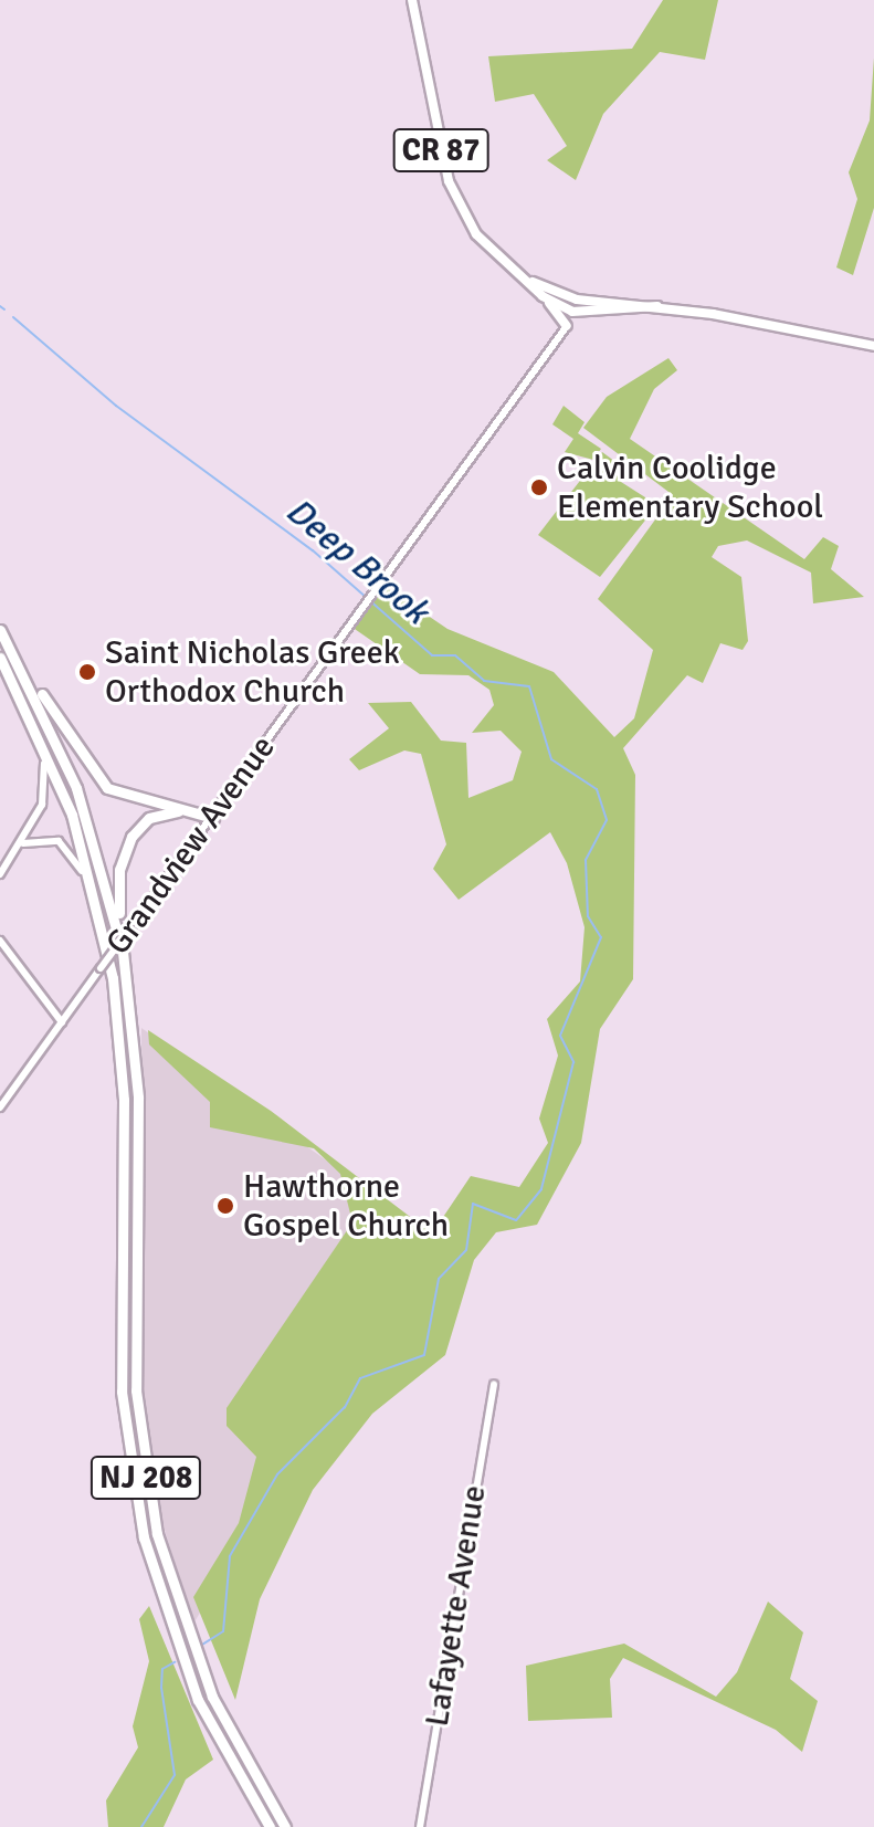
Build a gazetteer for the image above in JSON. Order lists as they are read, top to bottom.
{
  "streets": {
    "highway": ["NJ 208"],
    "main road": ["CR 87"],
    "street": ["Grandview Avenue", "Lafayette Avenue"]
  },
  "water": ["Deep Brook"],
  "places": ["Calvin Coolidge Elementary School", "Saint Nicholas Greek Orthodox Church", "Hawthorne Gospel Church"]
}
